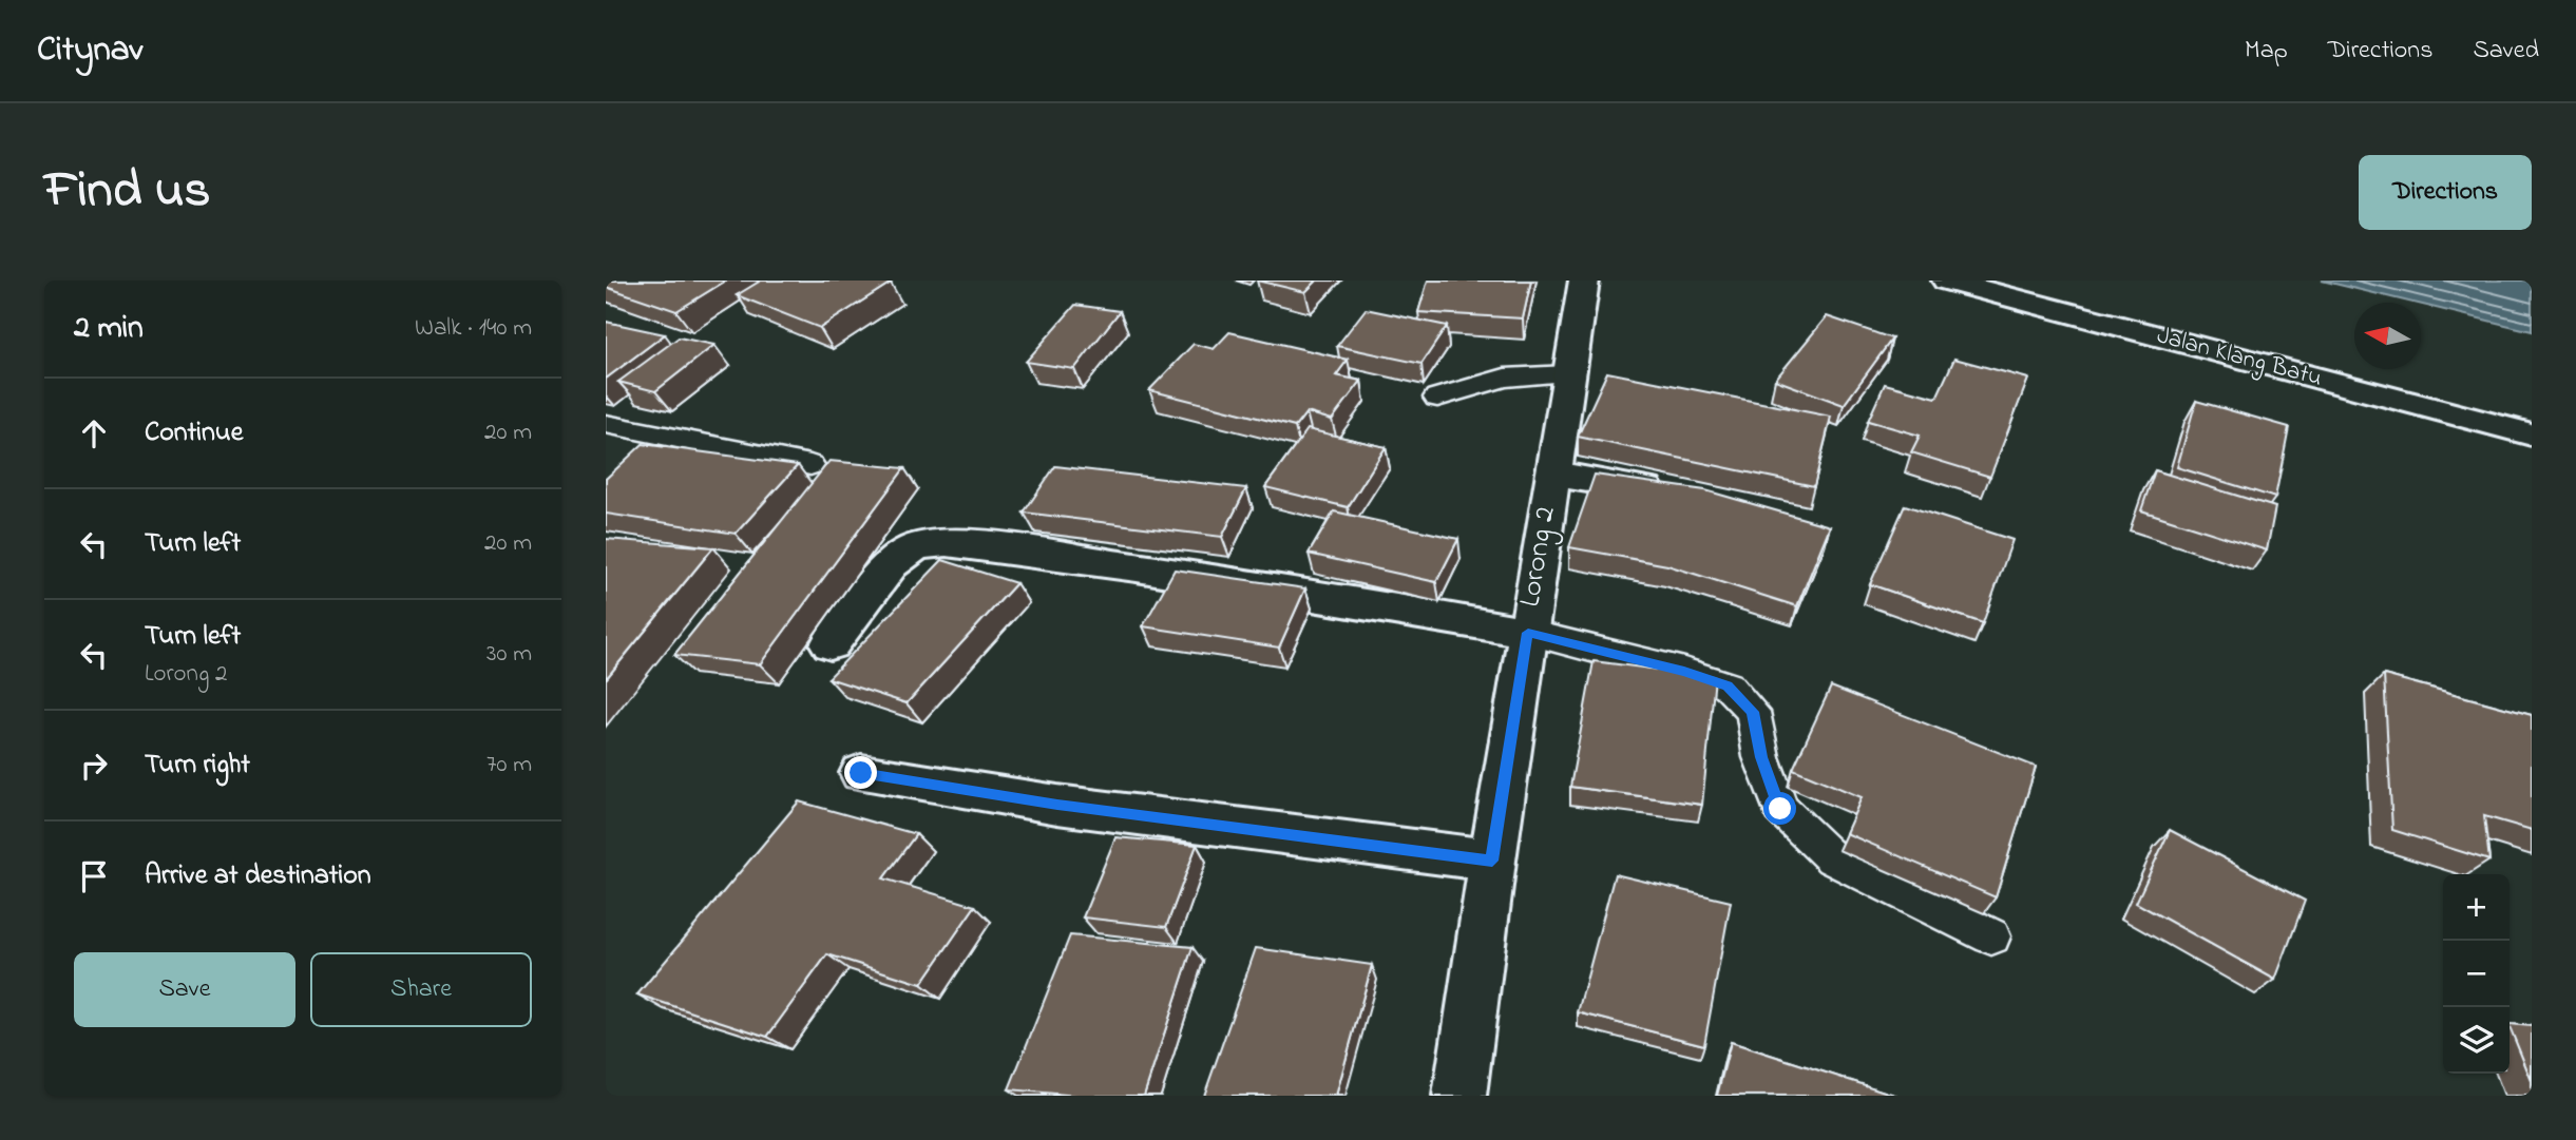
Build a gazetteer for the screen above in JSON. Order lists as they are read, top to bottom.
{
  "streets": {
    "street": ["Jalan Klang Batu", "Lorong 2"]
  },
  "north": "left",
  "page": {
    "header": "Citynav",
    "nav": ["Map", "Directions", "Saved"],
    "title": "Find us",
    "buttons": [
      "Directions",
      ["Save", "Share"]
    ],
    "heading": ["2 min", "Walk · 140 m"],
    "list": [
      ["Continue", "20 m"],
      ["Turn left", "20 m"],
      ["Turn left", "Lorong 2", "30 m"],
      ["Turn right", "70 m"],
      "Arrive at destination"
    ],
    "map_buttons": ["+", "−"]
  }
}
